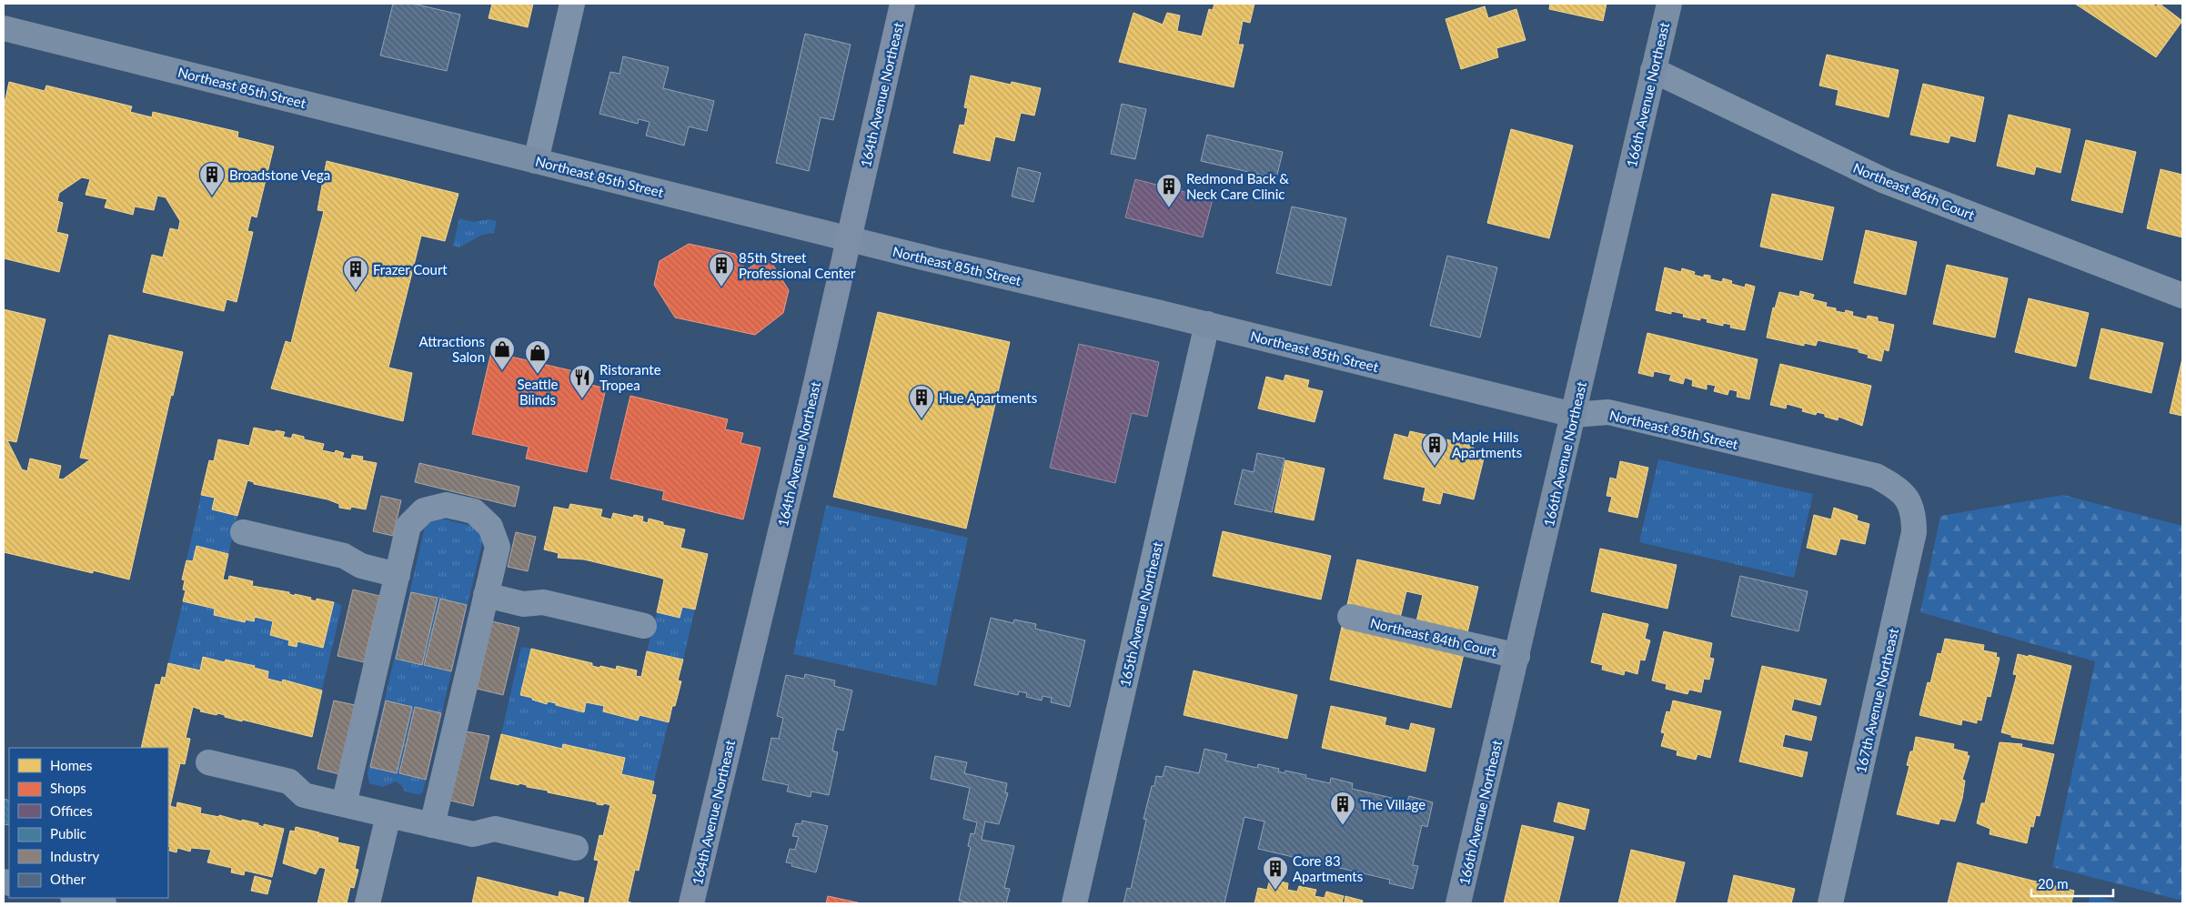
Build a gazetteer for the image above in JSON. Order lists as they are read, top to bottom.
{
  "streets": {
    "main road": ["164th Avenue Northeast"],
    "street": [
      "Northeast 85th Street",
      "166th Avenue Northeast",
      "Northeast 86th Court",
      "165th Avenue Northeast",
      "Northeast 84th Court",
      "167th Avenue Northeast"
    ]
  },
  "crossings": [
    ["Northeast 85th Street", "164th Avenue Northeast"],
    ["Northeast 85th Street", "166th Avenue Northeast"],
    ["Northeast 85th Street", "165th Avenue Northeast"],
    ["Northeast 85th Street", "167th Avenue Northeast"],
    ["166th Avenue Northeast", "Northeast 86th Court"],
    ["166th Avenue Northeast", "Northeast 84th Court"]
  ],
  "places": {
    "building": [
      "Broadstone Vega",
      "Redmond Back & Neck Care Clinic",
      "85th Street Professional Center",
      "Frazer Court",
      "Hue Apartments",
      "Maple Hills Apartments",
      "The Village",
      "Core 83 Apartments"
    ],
    "shop": ["Attractions Salon", "Seattle Blinds"],
    "restaurant": ["Ristorante Tropea"]
  },
  "legend": [
    "Homes",
    "Shops",
    "Offices",
    "Public",
    "Industry",
    "Other"
  ],
  "scale_bar": "20 m"
}
